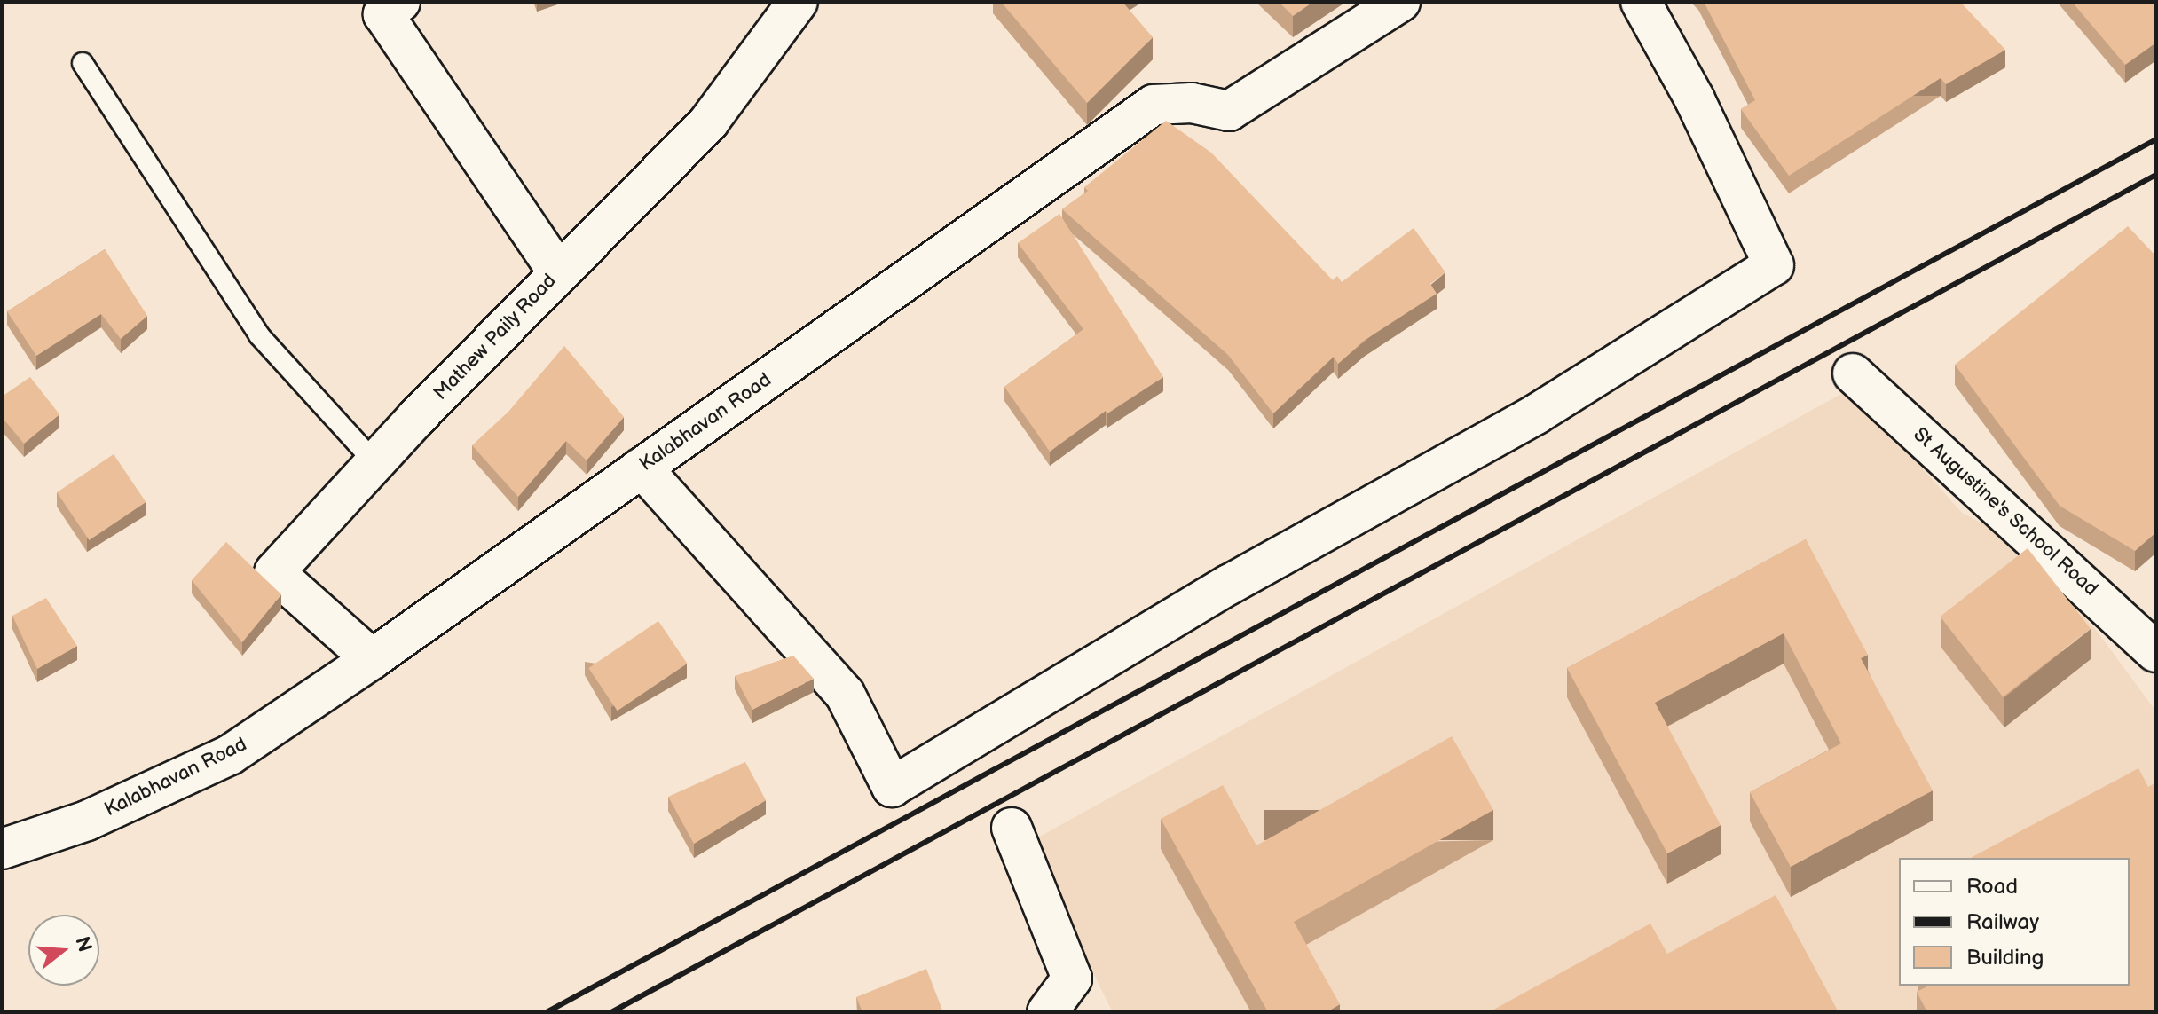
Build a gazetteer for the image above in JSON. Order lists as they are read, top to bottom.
{
  "streets": {
    "street": ["Mathew Paily Road", "Kalabhavan Road", "St Augustine's School Road"]
  },
  "crossings": [
    ["Mathew Paily Road", "Kalabhavan Road"]
  ],
  "legend": ["Road", "Railway", "Building"],
  "north": "right"
}
